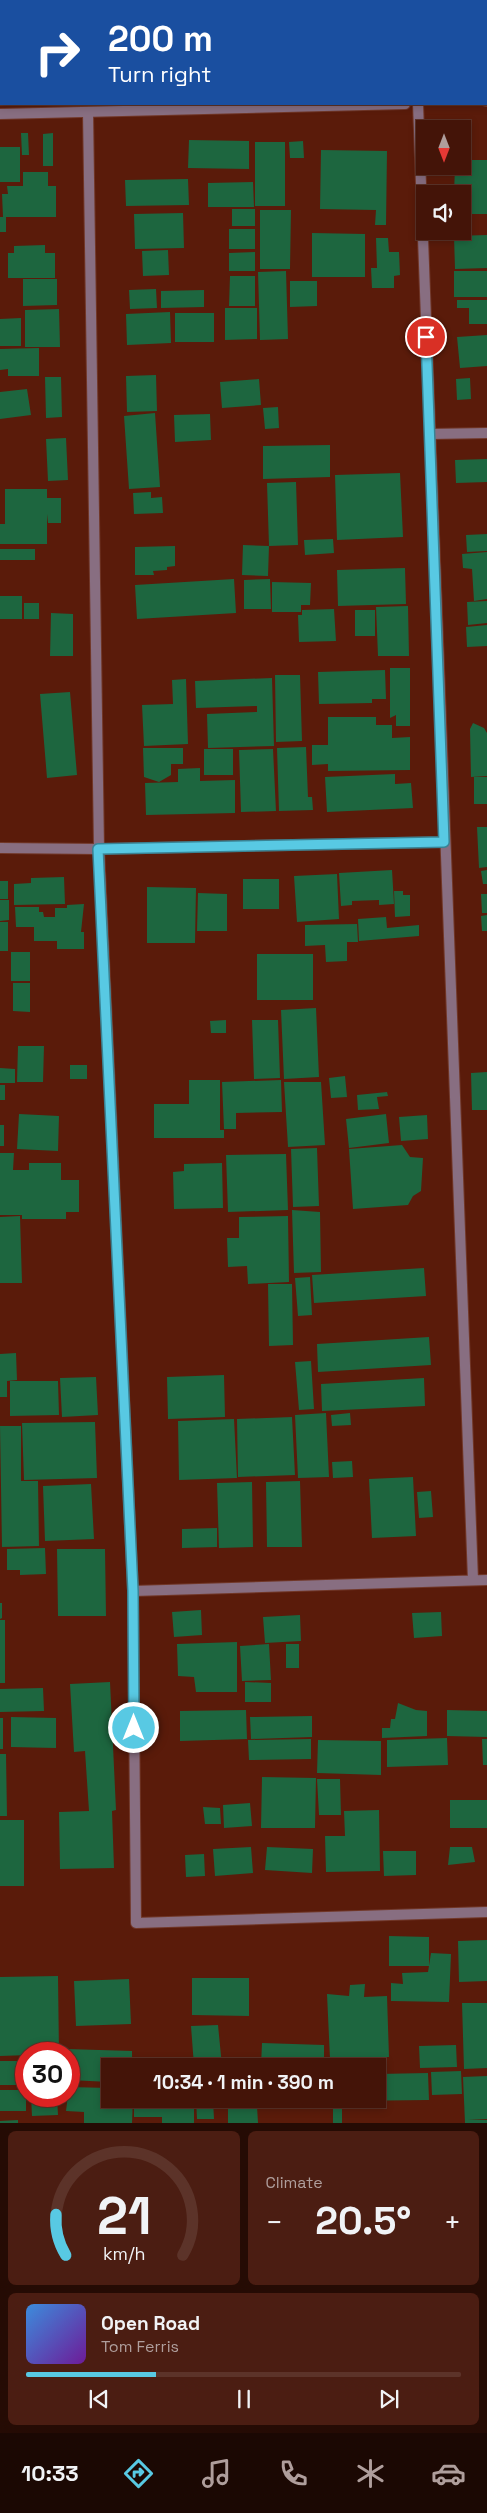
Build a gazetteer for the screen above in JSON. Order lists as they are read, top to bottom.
{
  "north": "bottom",
  "page": {
    "turn": ["200 m", "Turn right"],
    "limit": "30",
    "trip": "10:34 · 1 min · 390 m",
    "tile": "Climate",
    "heat": ["−", "20.5°", "+"],
    "song": ["Open Road", "Tom Ferris"],
    "tabs": "10:33",
    "gauge": ["21", "km/h"]
  }
}
